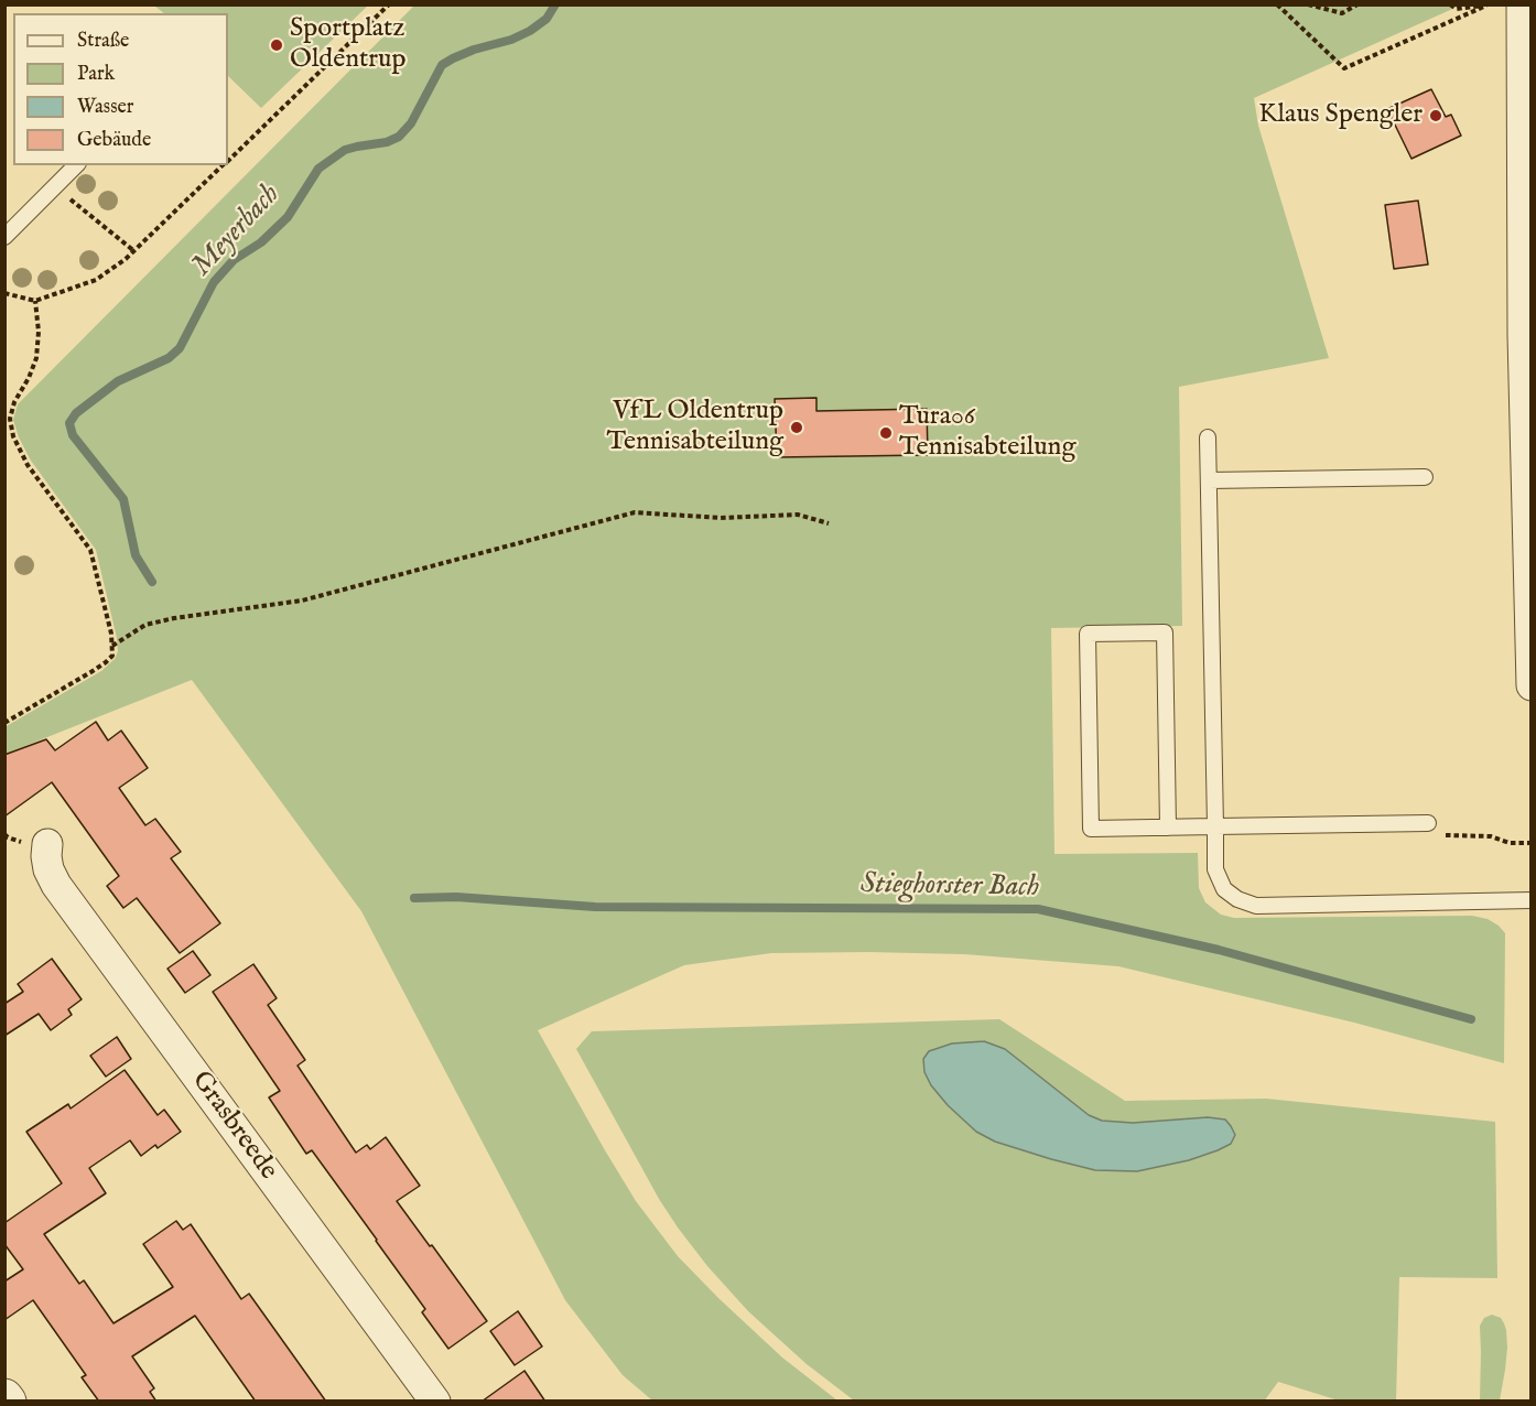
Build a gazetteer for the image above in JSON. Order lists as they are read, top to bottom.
{
  "streets": {
    "street": ["Grasbreede"]
  },
  "water": ["Meyerbach", "Stieghorster Bach"],
  "places": [
    "Sportplatz Oldentrup",
    "Klaus Spengler",
    "VfL Oldentrup Tennisabteilung",
    "Tura06 Tennisabteilung"
  ],
  "legend": [
    "Straße",
    "Park",
    "Wasser",
    "Gebäude"
  ]
}
